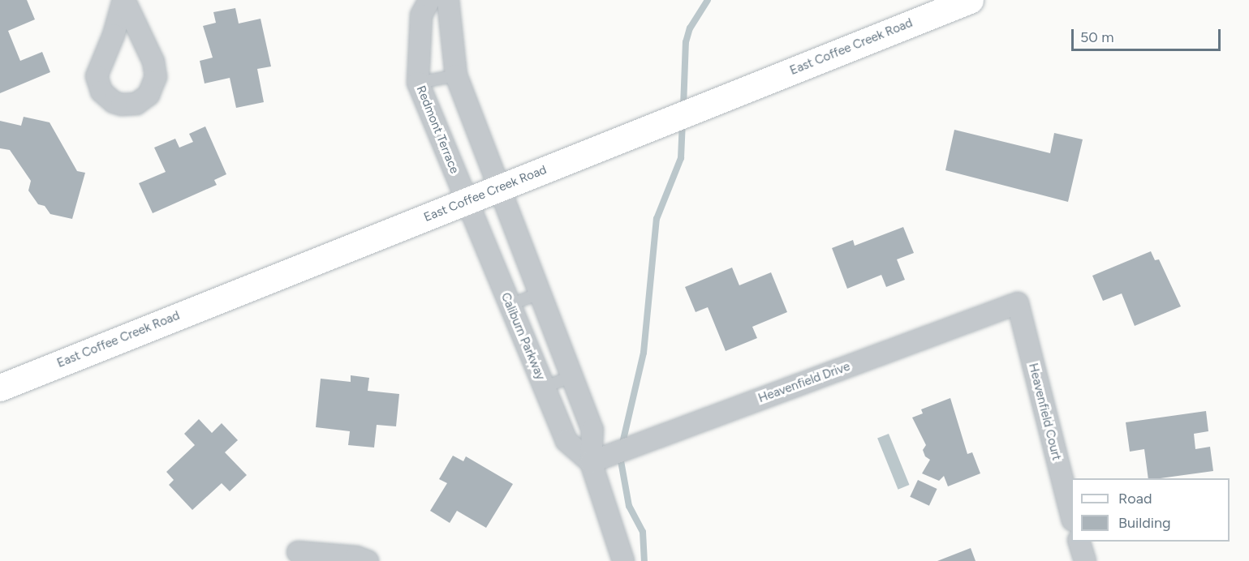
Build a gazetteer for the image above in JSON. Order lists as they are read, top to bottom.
{
  "streets": {
    "street": [
      "East Coffee Creek Road",
      "Redmont Terrace",
      "Caliburn Parkway",
      "Heavenfield Drive",
      "Heavenfield Court"
    ]
  },
  "crossings": [
    ["East Coffee Creek Road", "Redmont Terrace"],
    ["East Coffee Creek Road", "Caliburn Parkway"],
    ["Redmont Terrace", "Caliburn Parkway"],
    ["Caliburn Parkway", "Heavenfield Drive"],
    ["Heavenfield Drive", "Heavenfield Court"]
  ],
  "legend": ["Road", "Building"],
  "scale_bar": "50 m"
}
